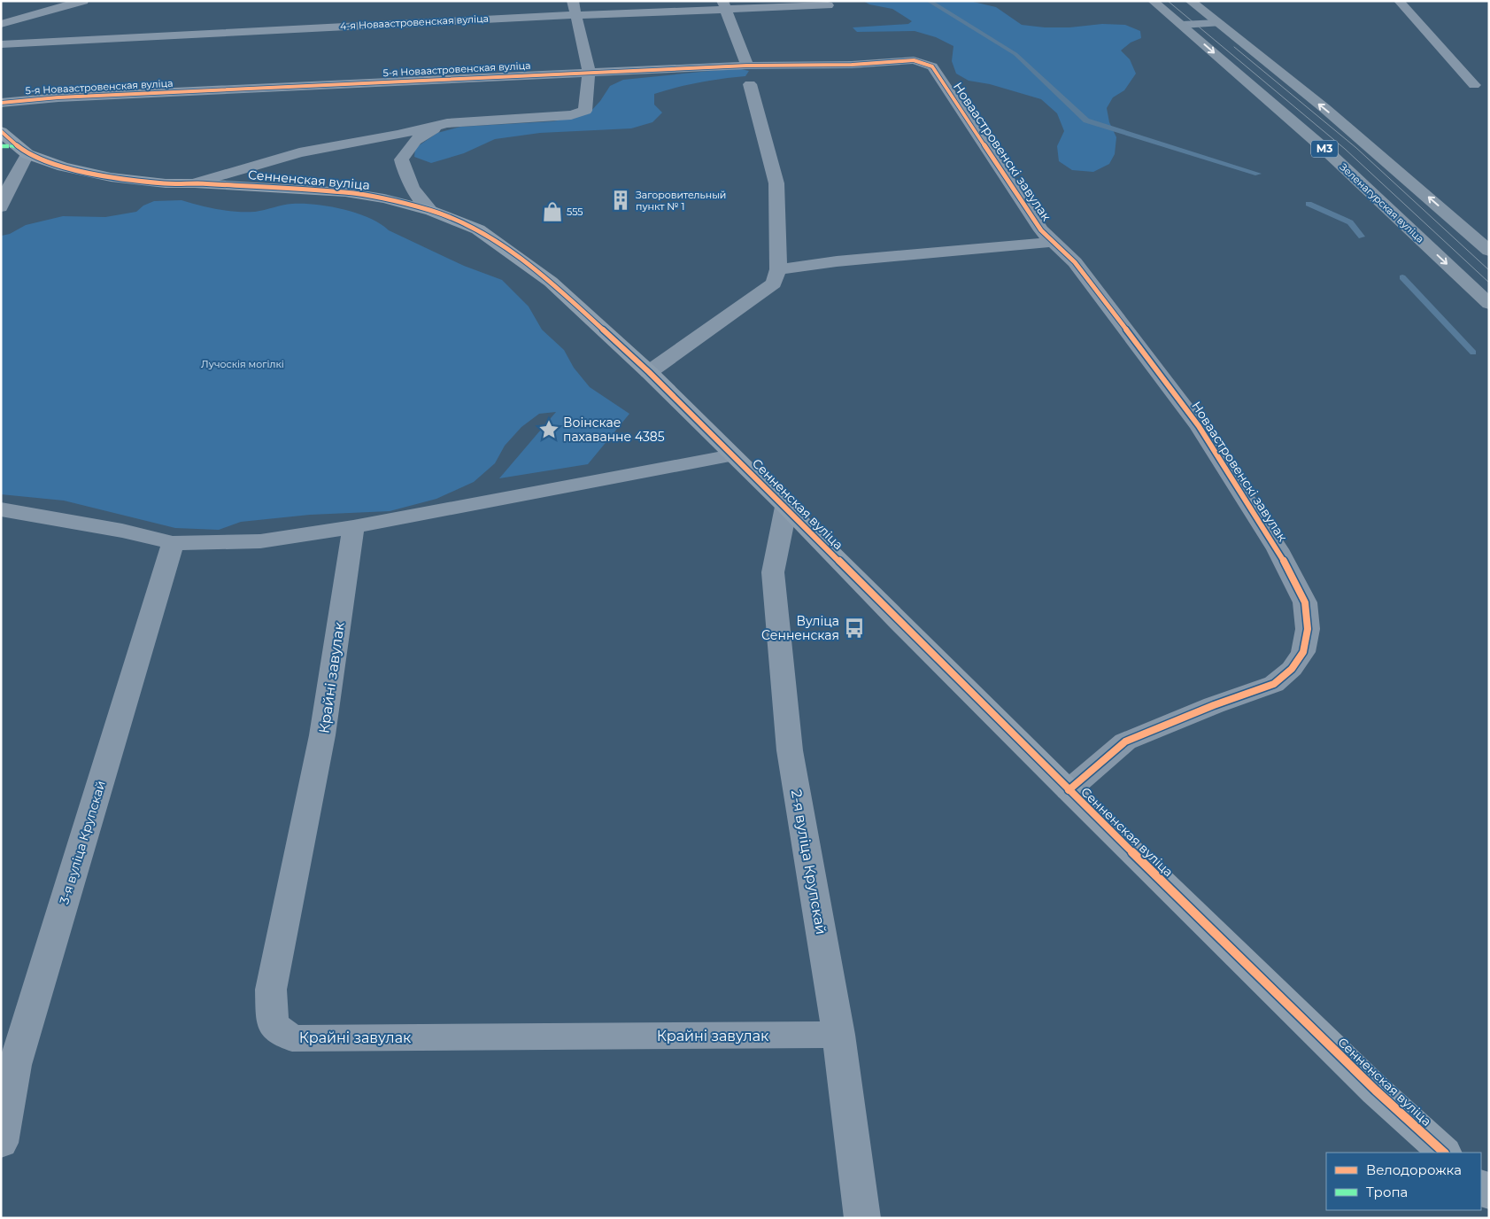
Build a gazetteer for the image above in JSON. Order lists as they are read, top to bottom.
{
  "streets": {
    "main road": ["М3", "Зеленагурская вуліца"],
    "street": [
      "4-я Новаастровенская вуліца",
      "5-я Новаастровенская вуліца",
      "Новаастровенскі завулак",
      "Сенненская вуліца",
      "Крайні завулак",
      "3-я вуліца Крупскай",
      "2-я вуліца Крупскай"
    ]
  },
  "crossings": [
    ["5-я Новаастровенская вуліца", "Новаастровенскі завулак"],
    ["Новаастровенскі завулак", "Сенненская вуліца"],
    ["Сенненская вуліца", "2-я вуліца Крупскай"],
    ["Крайні завулак", "2-я вуліца Крупскай"]
  ],
  "parks": ["Лучоскія могілкі"],
  "places": {
    "building": ["Загоровительный пункт № 1"],
    "shop": ["555"],
    "place": ["Воінскае пахаванне 4385"],
    "bus stop": ["Вуліца Сенненская"]
  },
  "legend": ["Велодорожка", "Тропа"]
}
